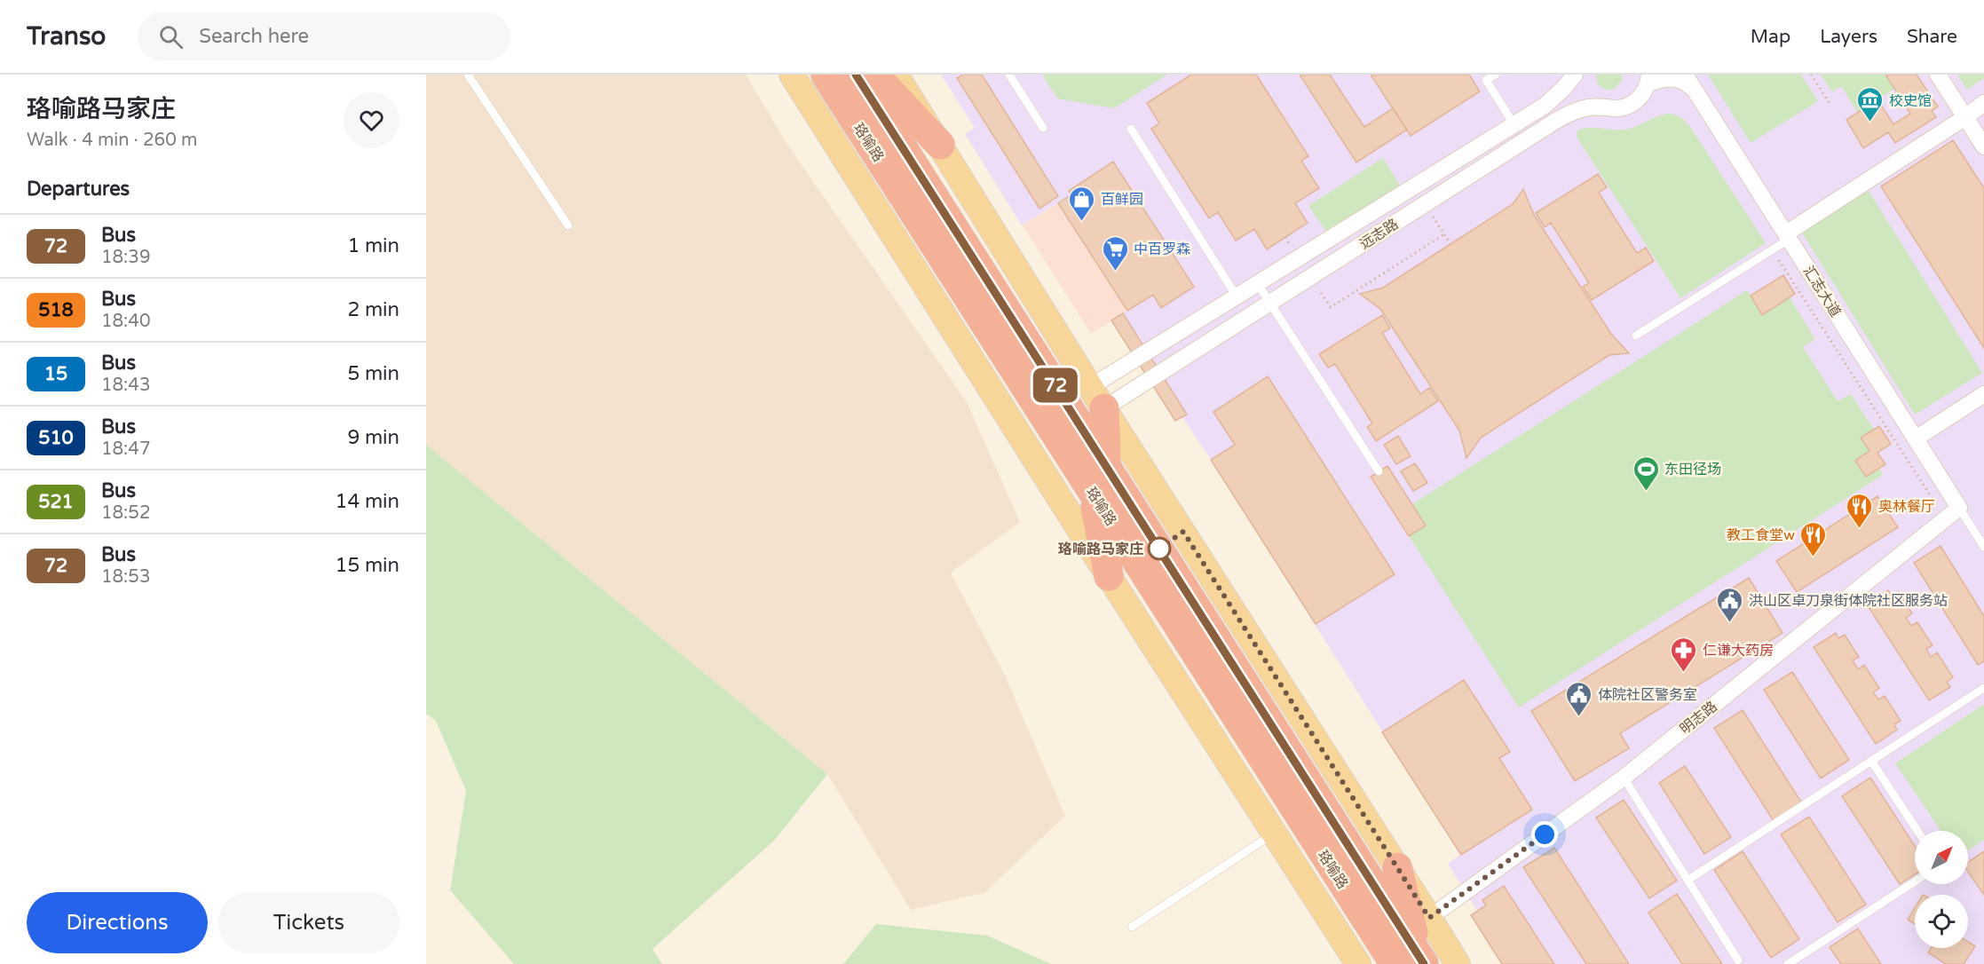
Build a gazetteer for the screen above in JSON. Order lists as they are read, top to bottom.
{
  "streets": {
    "highway": ["珞喻路"],
    "street": ["远志路", "汇志大道", "明志路"]
  },
  "crossings": [
    ["汇志大道", "明志路"]
  ],
  "places": {
    "museum": ["校史馆"],
    "shop": ["百鲜园"],
    "supermarket": ["中百罗森"],
    "sports": ["东田径场"],
    "restaurant": ["奥林餐厅", "教工食堂w"],
    "other": ["珞喻路马家庄"],
    "public building": ["洪山区卓刀泉街体院社区服务站", "体院社区警务室"],
    "pharmacy": ["仁谦大药房"]
  },
  "lines": ["bus line 72"],
  "north": "top right",
  "page": {
    "header": "Transo",
    "search": "Search here",
    "nav": ["Map", "Layers", "Share"],
    "heading": [
      ["珞喻路马家庄", "Walk · 4 min · 260 m"],
      "Departures"
    ],
    "on_map": "72",
    "list": [
      {
        "mark": "72",
        "name": "Bus",
        "note": "18:39",
        "value": "1 min"
      },
      {
        "mark": "518",
        "name": "Bus",
        "note": "18:40",
        "value": "2 min"
      },
      {
        "mark": "15",
        "name": "Bus",
        "note": "18:43",
        "value": "5 min"
      },
      {
        "mark": "510",
        "name": "Bus",
        "note": "18:47",
        "value": "9 min"
      },
      {
        "mark": "521",
        "name": "Bus",
        "note": "18:52",
        "value": "14 min"
      },
      {
        "mark": "72",
        "name": "Bus",
        "note": "18:53",
        "value": "15 min"
      }
    ],
    "buttons": ["Directions", "Tickets"]
  }
}
